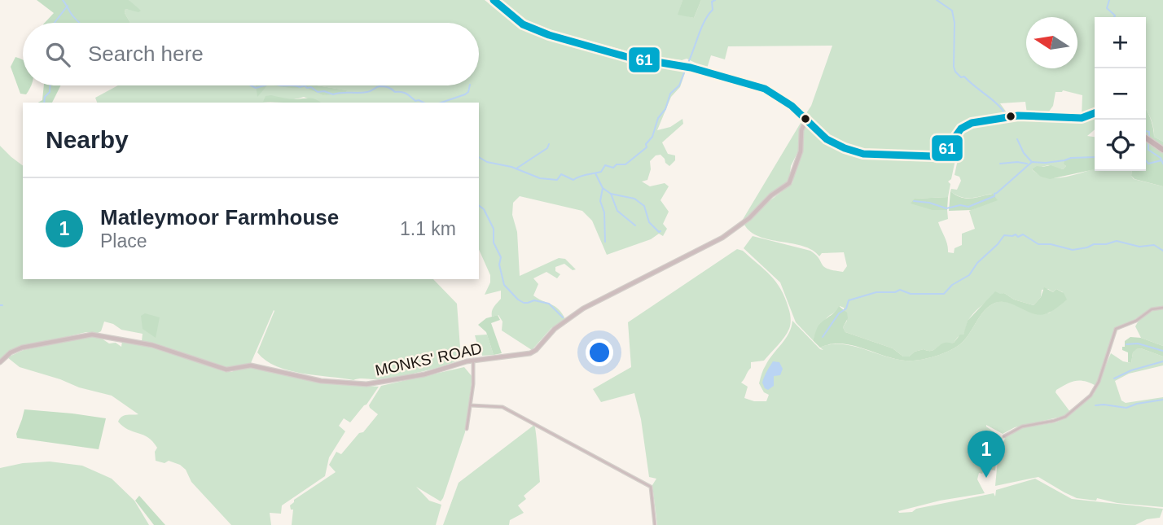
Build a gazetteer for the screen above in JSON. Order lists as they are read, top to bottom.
{
  "streets": {
    "street": ["MONKS' ROAD"]
  },
  "lines": ["transit line 61"],
  "north": "left",
  "page": {
    "map_buttons": ["+", "−"],
    "search": "Search here",
    "heading": "Nearby",
    "list": [
      {
        "mark": "1",
        "name": "Matleymoor Farmhouse",
        "note": "Place",
        "value": "1.1 km"
      }
    ],
    "pins": "1"
  }
}
